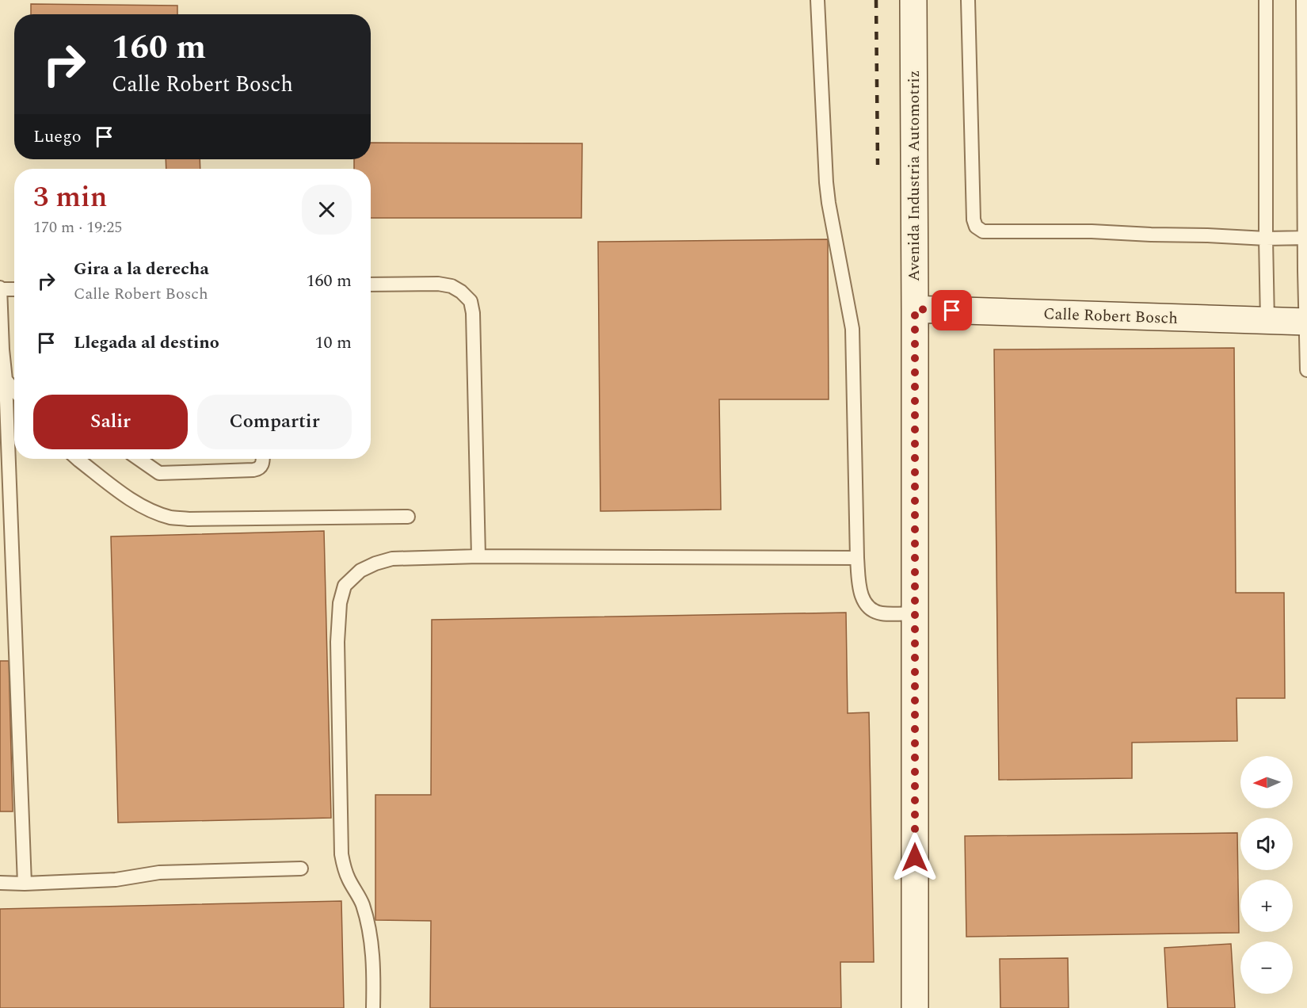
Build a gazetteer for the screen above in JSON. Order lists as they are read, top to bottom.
{
  "streets": {
    "main road": ["Avenida Industria Automotriz", "Calle Robert Bosch"]
  },
  "crossings": [
    ["Avenida Industria Automotriz", "Calle Robert Bosch"]
  ],
  "north": "left",
  "page": {
    "turn": ["160 m", "Calle Robert Bosch"],
    "then": "Luego",
    "heading": ["3 min", "170 m · 19:25"],
    "list": [
      {
        "name": "Gira a la derecha",
        "note": "Calle Robert Bosch",
        "value": "160 m"
      },
      {
        "name": "Llegada al destino",
        "value": "10 m"
      }
    ],
    "buttons": ["Salir", "Compartir"],
    "map_buttons": ["+", "−"]
  }
}
